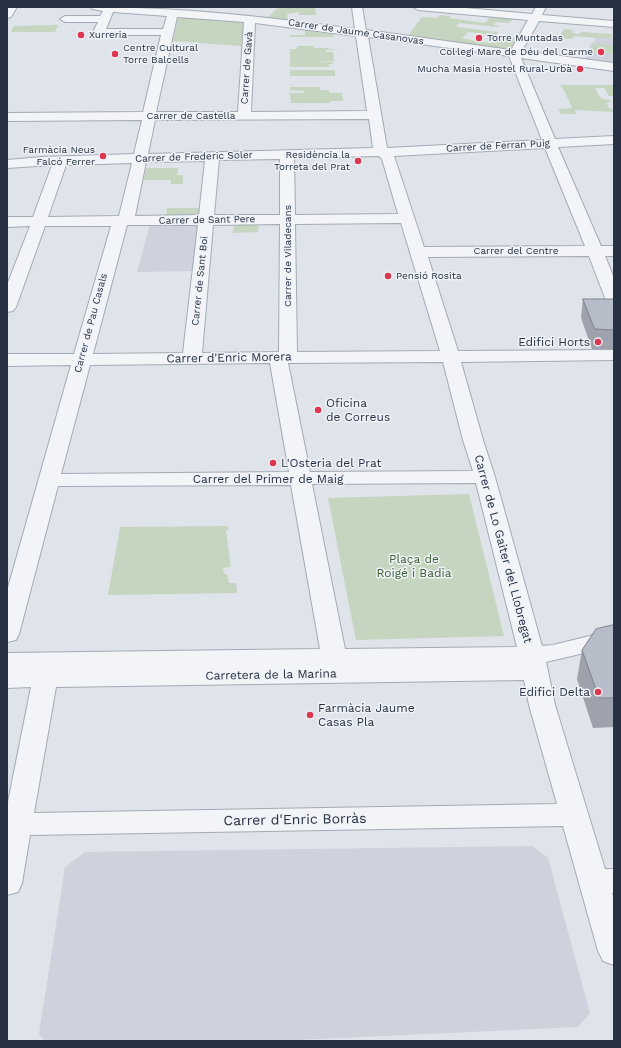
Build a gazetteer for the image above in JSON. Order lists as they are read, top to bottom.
{
  "streets": {
    "street": [
      "Carrer de Jaume Casanovas",
      "Carrer de Gavà",
      "Carrer de Castella",
      "Carrer de Ferran Puig",
      "Carrer de Frederic Soler",
      "Carrer de Sant Pere",
      "Carrer del Centre",
      "Carrer de Viladecans",
      "Carrer de Sant Boi",
      "Carrer de Pau Casals",
      "Carrer d'Enric Morera",
      "Carrer del Primer de Maig",
      "Carrer de Lo Gaiter del Llobregat",
      "Carretera de la Marina",
      "Carrer d'Enric Borràs"
    ]
  },
  "crossings": [
    ["Carrer de Jaume Casanovas", "Carrer de Gavà"],
    ["Carrer de Jaume Casanovas", "Carrer de Pau Casals"],
    ["Carrer de Jaume Casanovas", "Carrer de Lo Gaiter del Llobregat"],
    ["Carrer de Gavà", "Carrer de Castella"],
    ["Carrer de Castella", "Carrer de Pau Casals"],
    ["Carrer de Castella", "Carrer de Lo Gaiter del Llobregat"],
    ["Carrer de Ferran Puig", "Carrer de Frederic Soler"],
    ["Carrer de Ferran Puig", "Carrer de Lo Gaiter del Llobregat"],
    ["Carrer de Frederic Soler", "Carrer de Viladecans"],
    ["Carrer de Frederic Soler", "Carrer de Sant Boi"],
    ["Carrer de Frederic Soler", "Carrer de Pau Casals"],
    ["Carrer de Frederic Soler", "Carrer de Lo Gaiter del Llobregat"],
    ["Carrer de Sant Pere", "Carrer de Viladecans"],
    ["Carrer de Sant Pere", "Carrer de Sant Boi"],
    ["Carrer de Sant Pere", "Carrer de Pau Casals"],
    ["Carrer de Sant Pere", "Carrer de Lo Gaiter del Llobregat"],
    ["Carrer del Centre", "Carrer de Lo Gaiter del Llobregat"],
    ["Carrer de Viladecans", "Carrer d'Enric Morera"],
    ["Carrer de Viladecans", "Carrer del Primer de Maig"],
    ["Carrer de Sant Boi", "Carrer d'Enric Morera"],
    ["Carrer de Pau Casals", "Carrer d'Enric Morera"],
    ["Carrer de Pau Casals", "Carrer del Primer de Maig"],
    ["Carrer d'Enric Morera", "Carrer de Lo Gaiter del Llobregat"],
    ["Carrer del Primer de Maig", "Carrer de Lo Gaiter del Llobregat"],
    ["Carrer de Lo Gaiter del Llobregat", "Carretera de la Marina"],
    ["Carrer de Lo Gaiter del Llobregat", "Carrer d'Enric Borràs"]
  ],
  "parks": ["Plaça de Roigé i Badia"],
  "places": [
    "Xurreria",
    "Torre Muntadas",
    "Col·legi Mare de Déu del Carme",
    "Centre Cultural Torre Balcells",
    "Mucha Masia Hostel Rural-Urbà",
    "Farmàcia Neus Falcó Ferrer",
    "Residència la Torreta del Prat",
    "Pensió Rosita",
    "Edifici Horts",
    "Oficina de Correus",
    "L'Osteria del Prat",
    "Edifici Delta",
    "Farmàcia Jaume Casas Pla"
  ]
}
